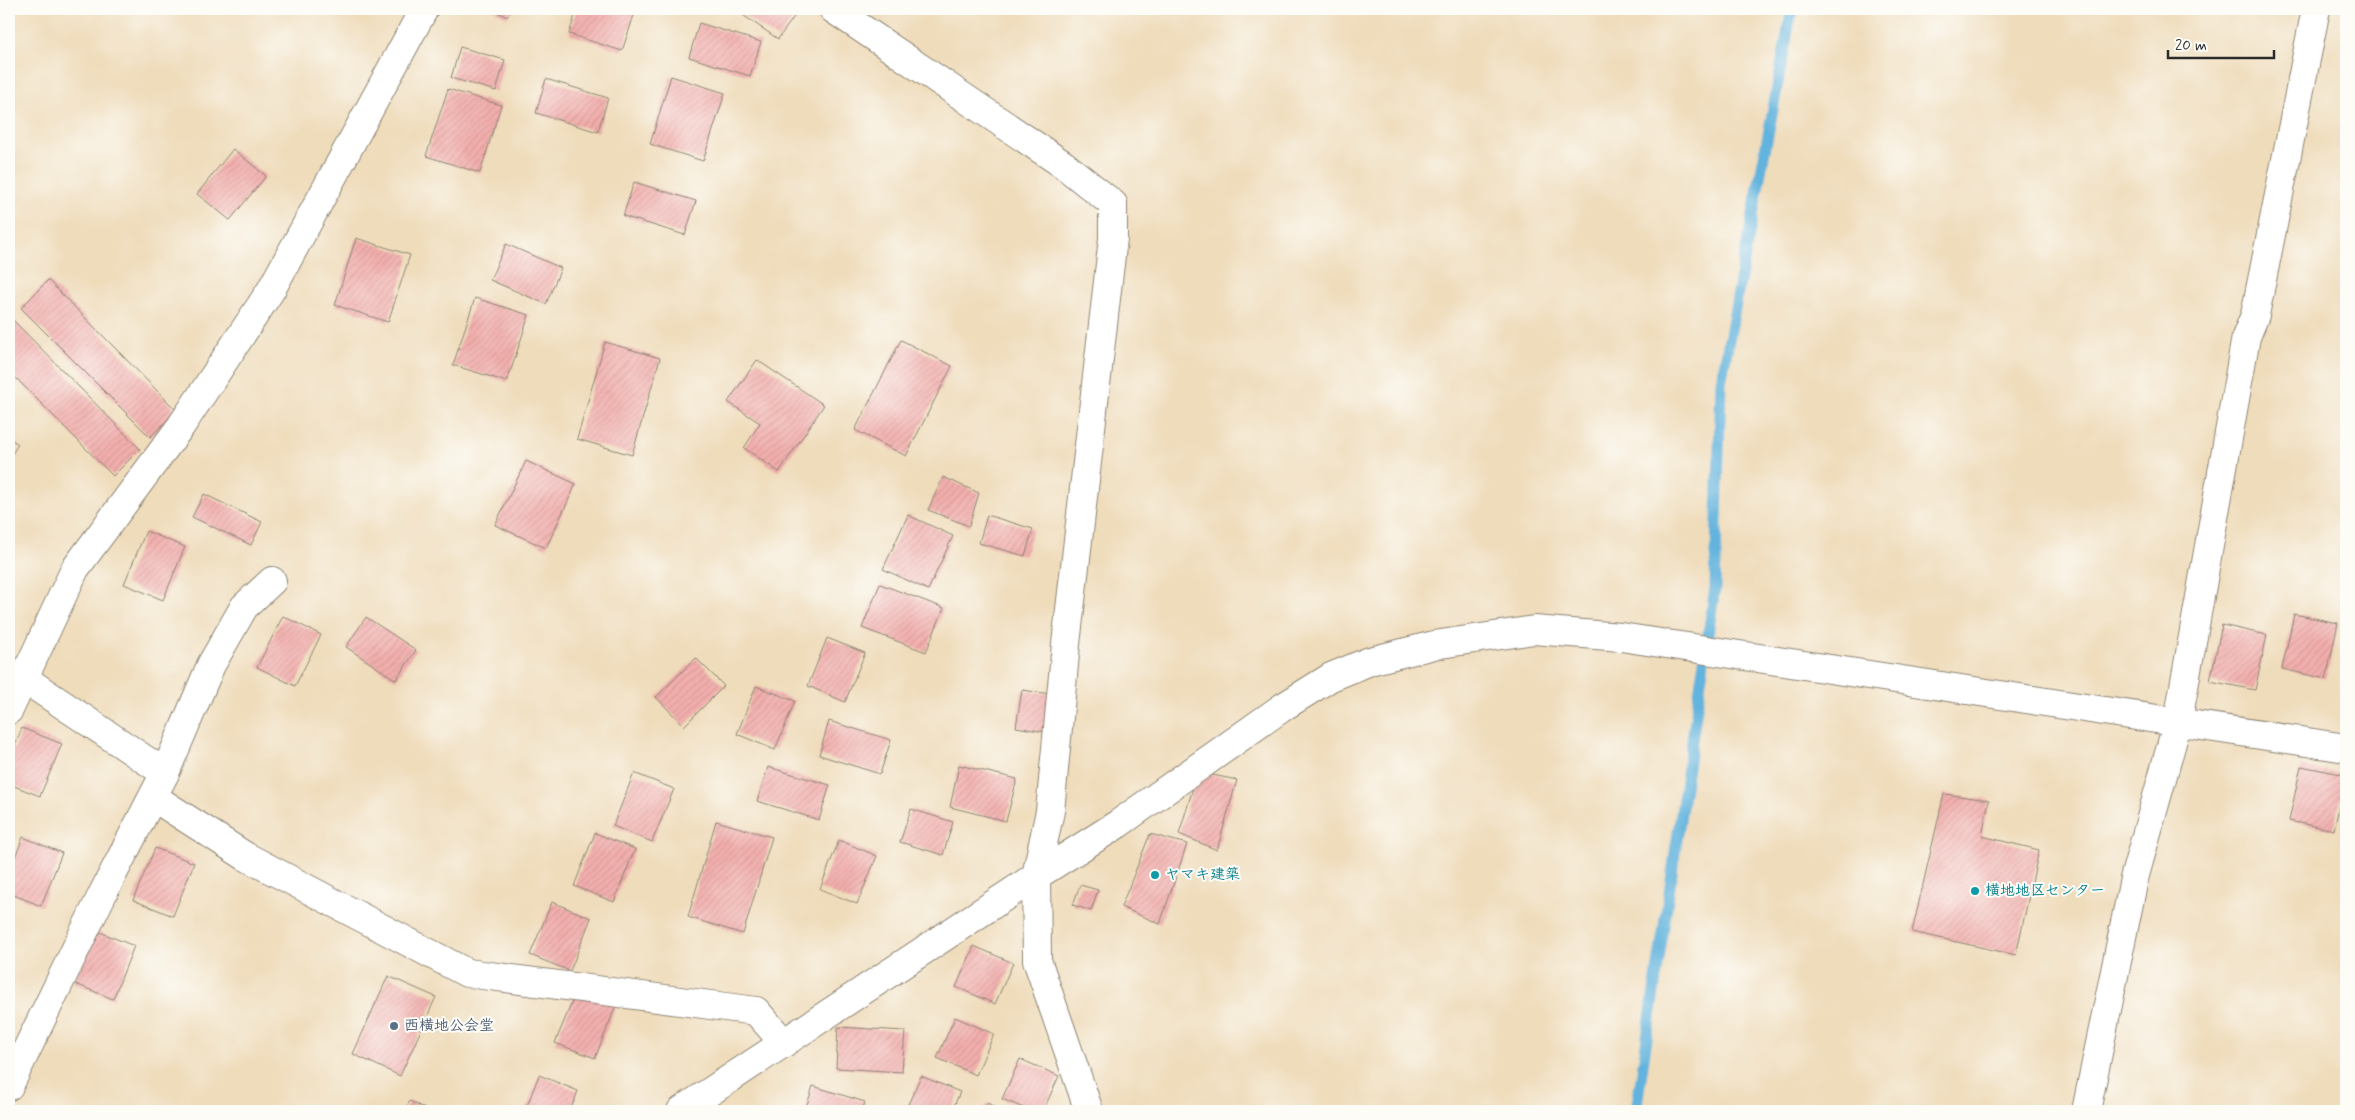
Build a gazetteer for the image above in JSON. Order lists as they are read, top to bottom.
{
  "places": ["ヤマキ建築", "横地地区センター", "西横地公会堂"],
  "scale_bar": "20 m"
}
